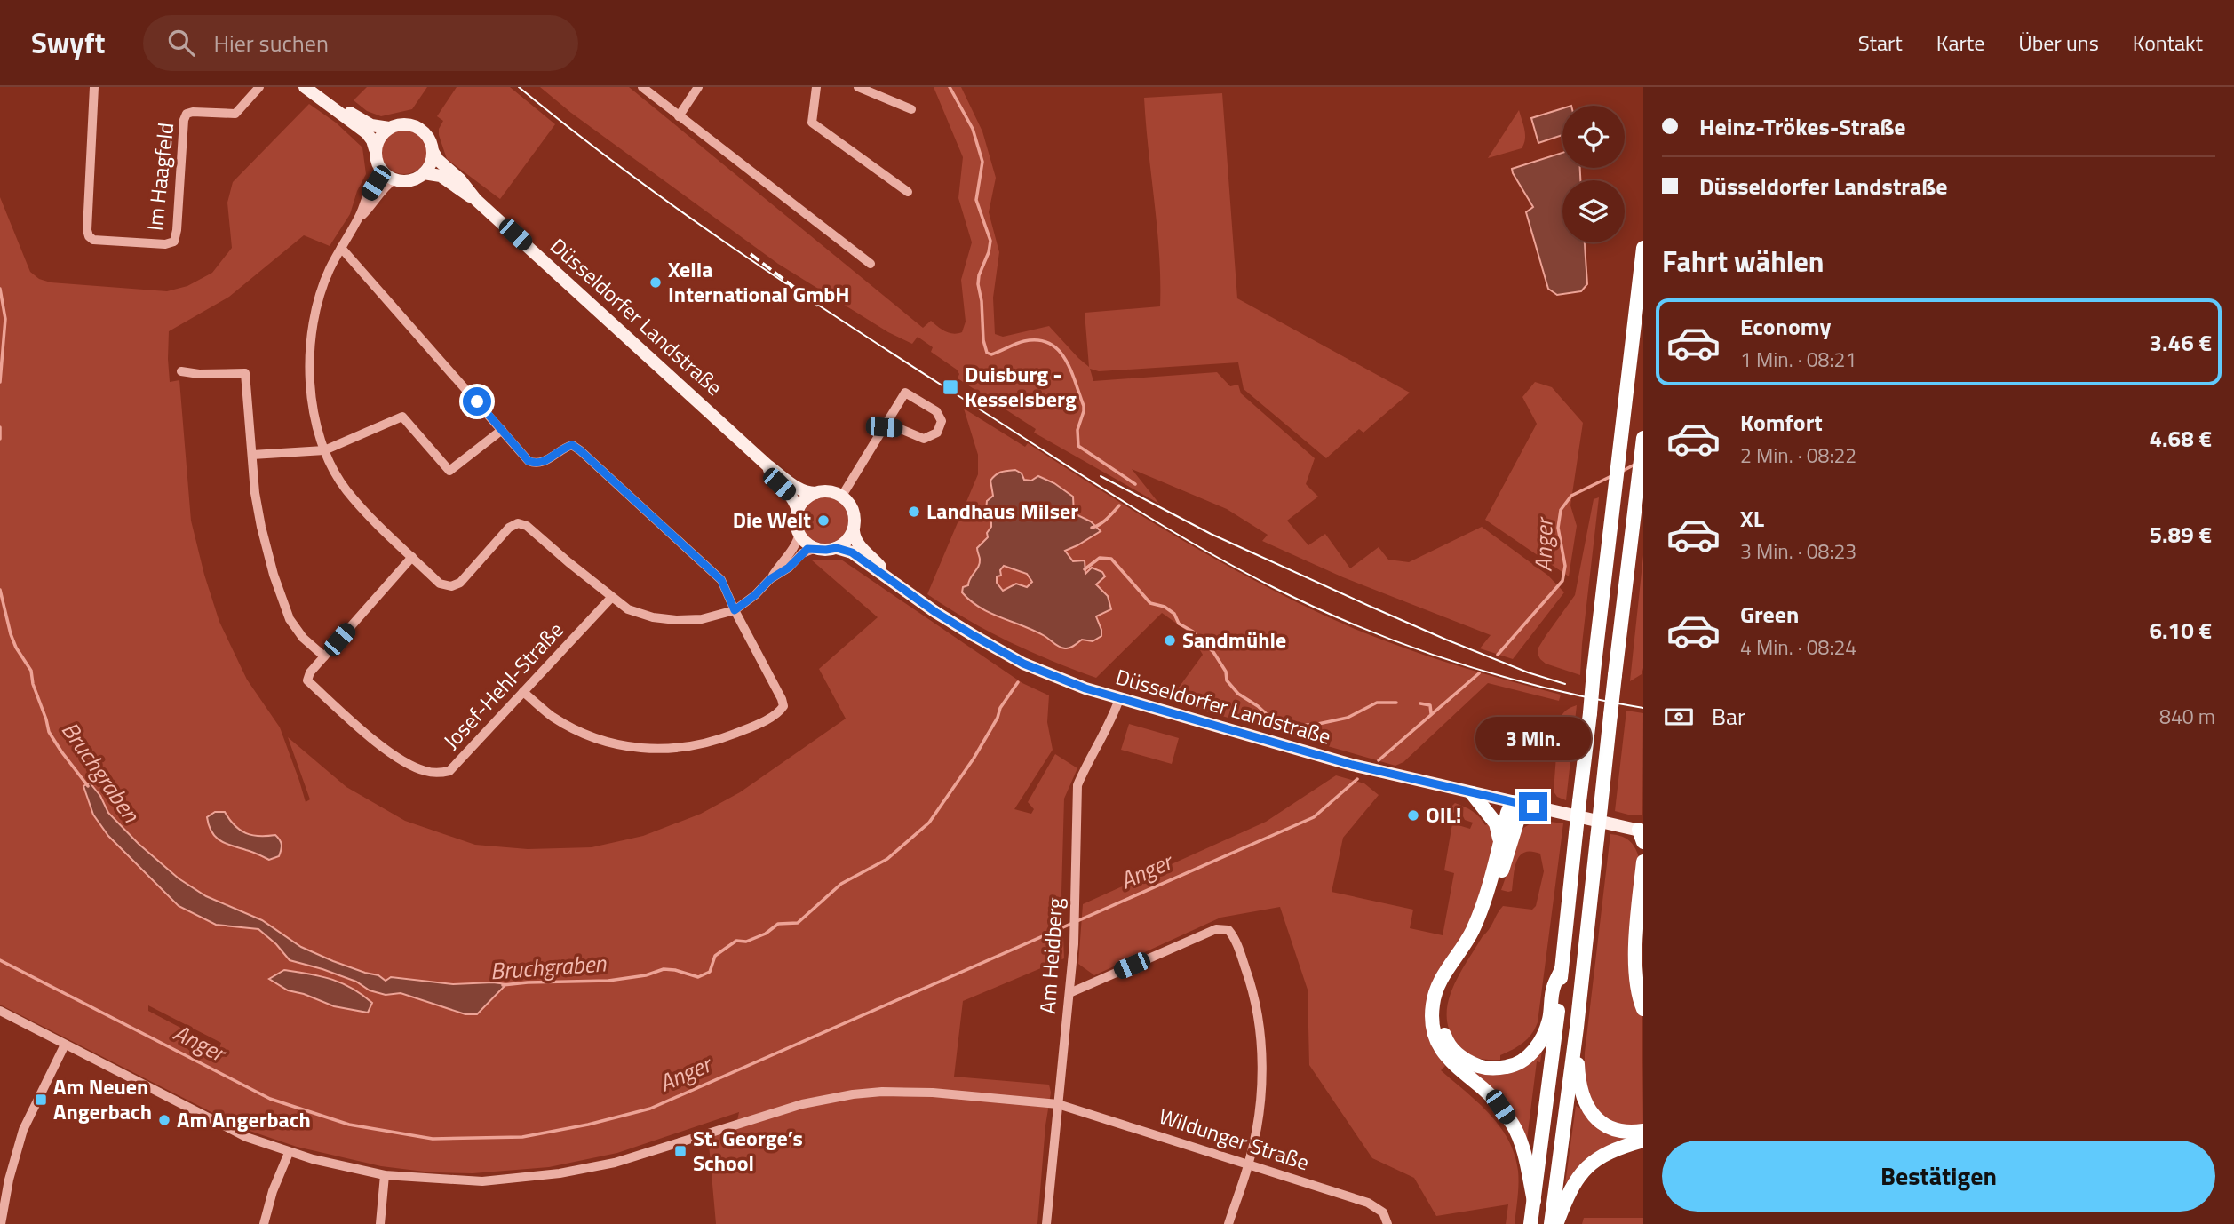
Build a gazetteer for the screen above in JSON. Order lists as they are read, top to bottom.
{
  "streets": {
    "main road": ["Düsseldorfer Landstraße"],
    "street": [
      "Im Haagfeld",
      "Josef-Hehl-Straße",
      "Am Heidberg",
      "Wildunger Straße"
    ]
  },
  "crossings": [
    ["Düsseldorfer Landstraße", "Am Heidberg"],
    ["Am Heidberg", "Wildunger Straße"]
  ],
  "water": ["Anger", "Bruchgraben"],
  "places": {
    "other": [
      "Xella International GmbH",
      "Landhaus Milser",
      "Die Welt",
      "Sandmühle",
      "OIL!",
      "Am Angerbach"
    ],
    "transit": ["Duisburg - Kesselsberg", "Am Neuen Angerbach", "St. George’s School"]
  },
  "page": {
    "header": "Swyft",
    "search": "Hier suchen",
    "nav": [
      "Start",
      "Karte",
      "Über uns",
      "Kontakt"
    ],
    "banner": ["Heinz-Trökes-Straße", "Düsseldorfer Landstraße"],
    "heading": "Fahrt wählen",
    "list": [
      {
        "name": "Economy",
        "note": "1 Min. · 08:21",
        "value": "3.46 €"
      },
      {
        "name": "Komfort",
        "note": "2 Min. · 08:22",
        "value": "4.68 €"
      },
      {
        "name": "XL",
        "note": "3 Min. · 08:23",
        "value": "5.89 €"
      },
      {
        "name": "Green",
        "note": "4 Min. · 08:24",
        "value": "6.10 €"
      }
    ],
    "pay": ["Bar", "840 m"],
    "bubble": "3 Min.",
    "buttons": "Bestätigen"
  }
}
